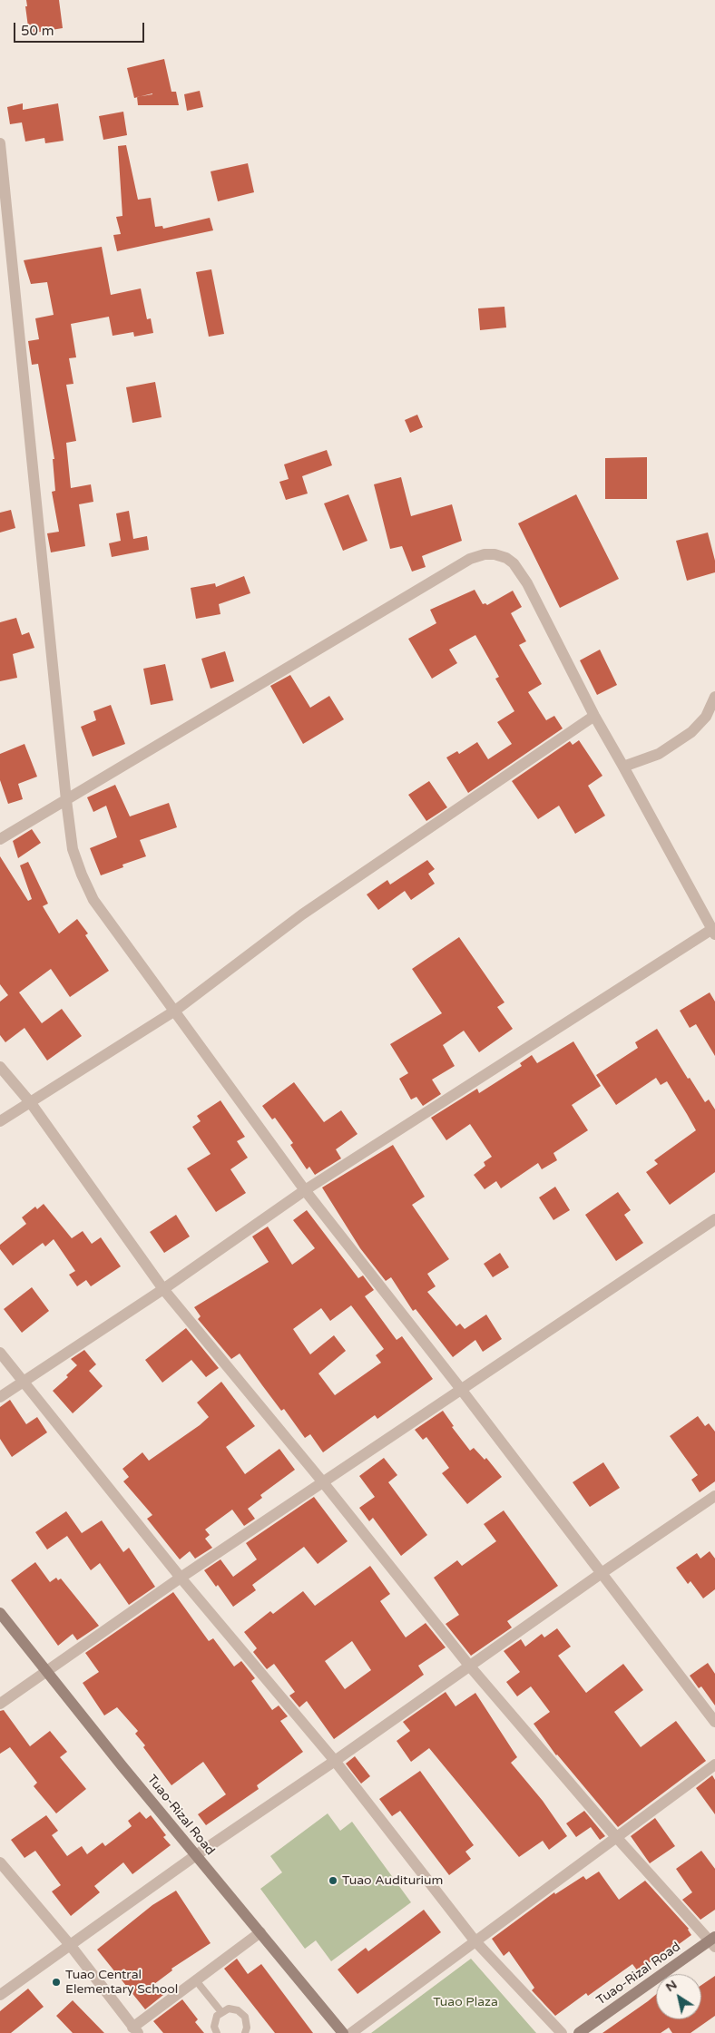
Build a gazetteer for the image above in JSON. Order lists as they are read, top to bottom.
{
  "streets": {
    "main road": ["Tuao-Rizal Road"]
  },
  "parks": ["Tuao Plaza"],
  "places": ["Tuao Auditurium", "Tuao Central Elementary School"],
  "scale_bar": "50 m",
  "north": "top left"
}
